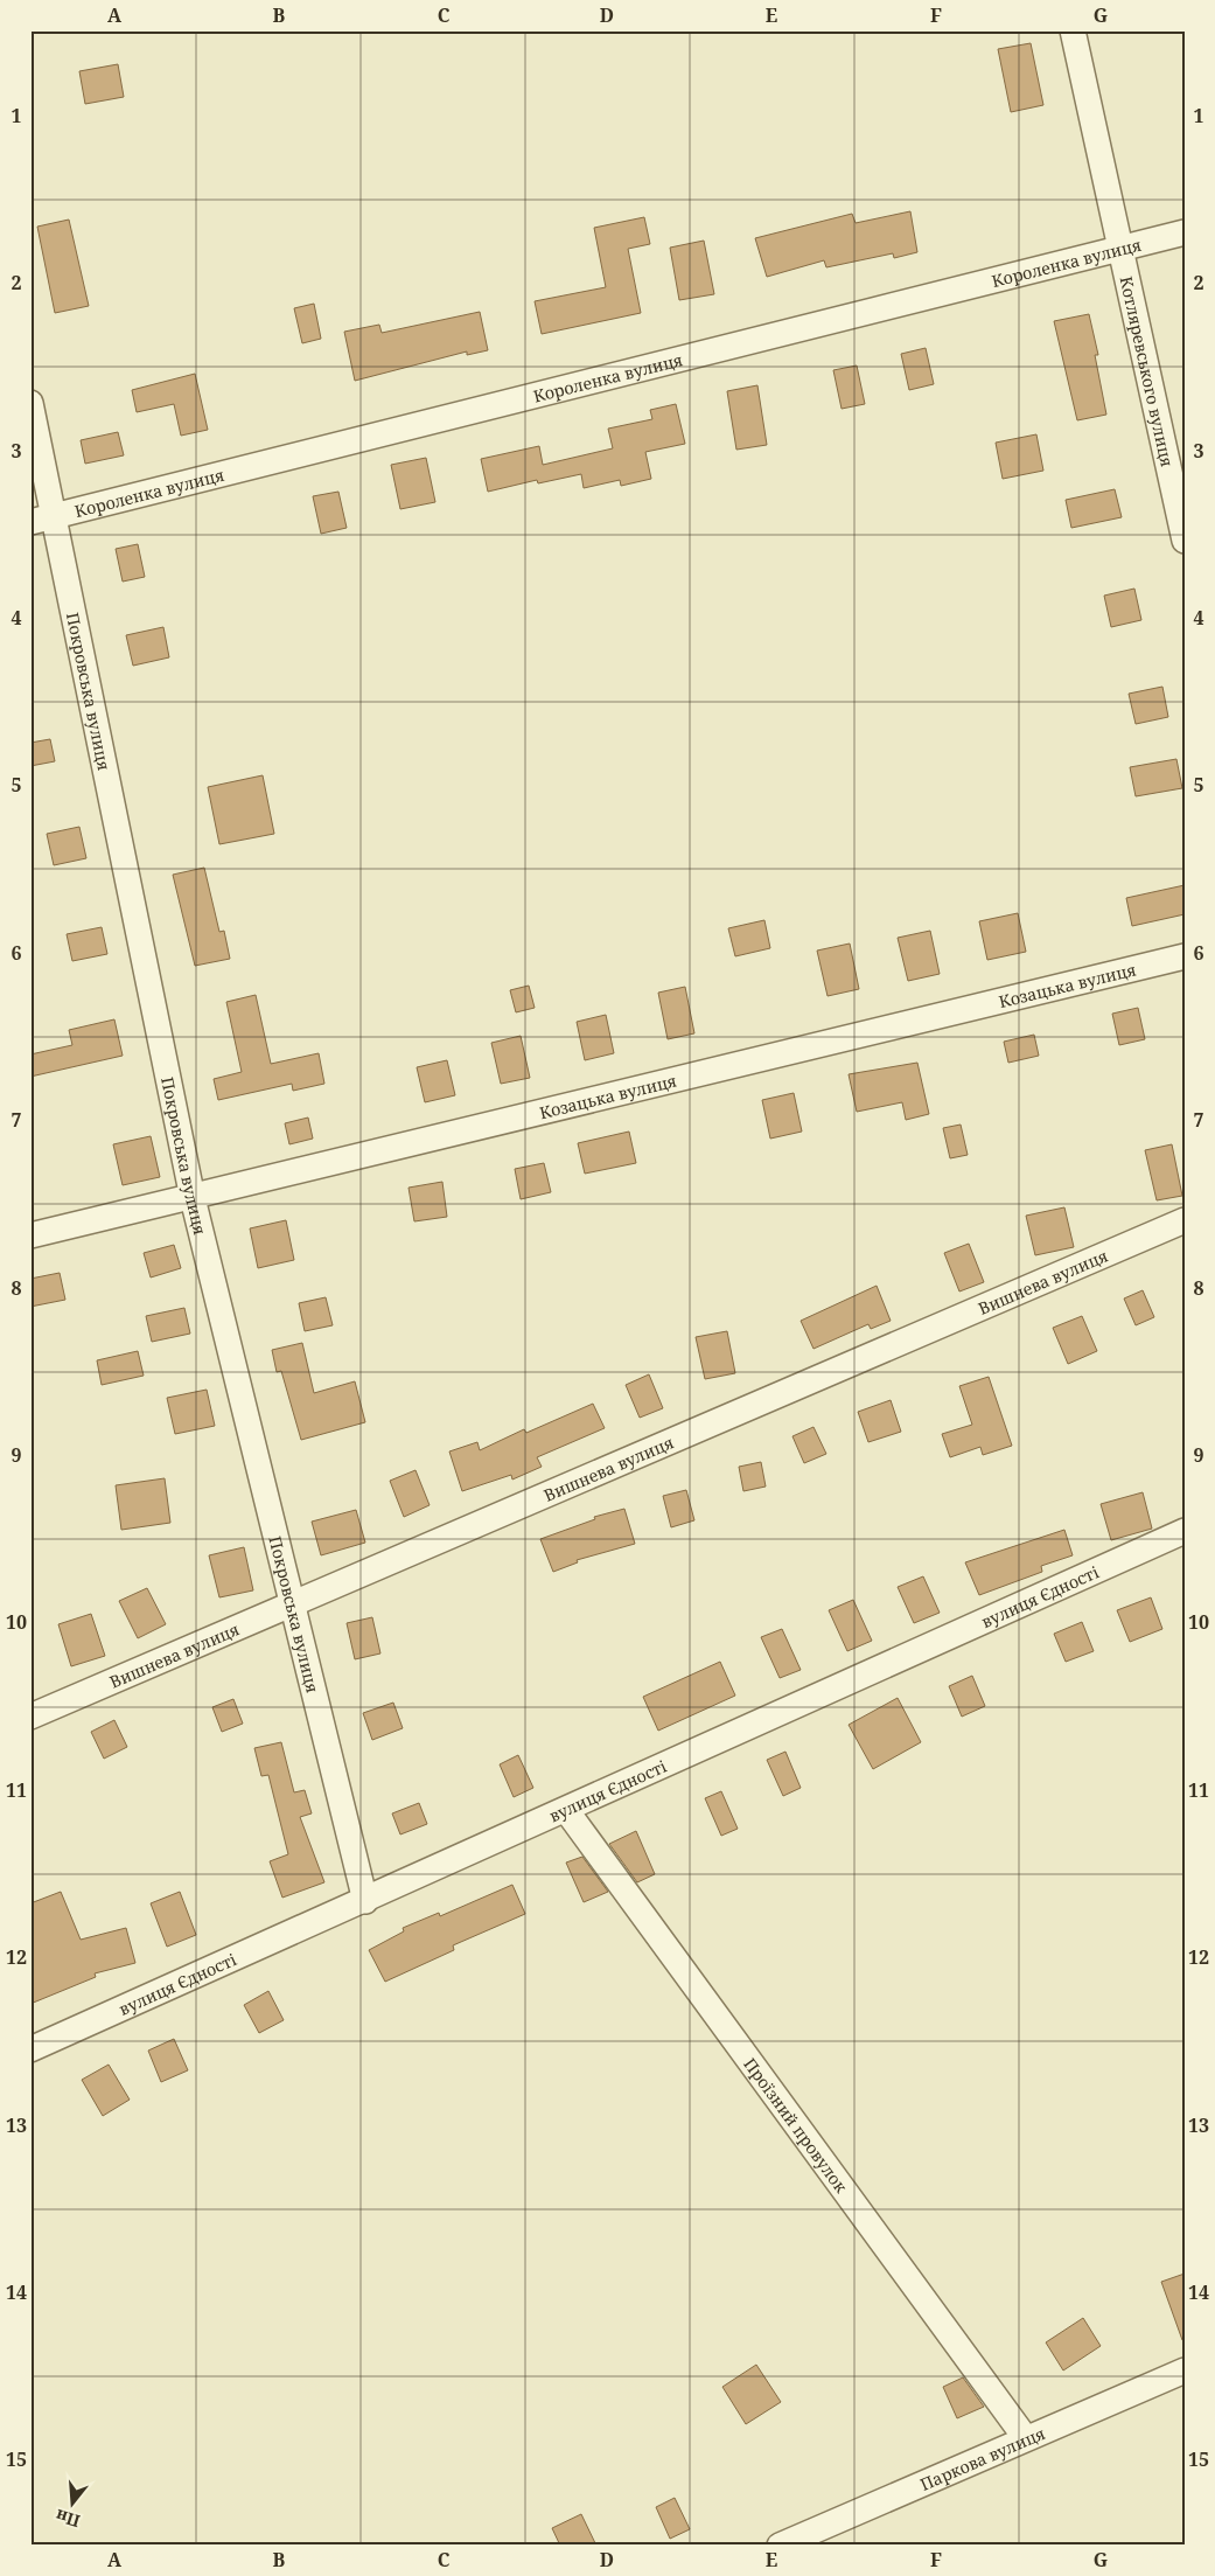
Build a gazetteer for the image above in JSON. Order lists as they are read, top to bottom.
{
  "streets": {
    "street": [
      "Короленка вулиця",
      "Котляревського вулиця",
      "Покровська вулиця",
      "Козацька вулиця",
      "Вишнева вулиця",
      "вулиця Єдності",
      "Проїзний провулок",
      "Паркова вулиця"
    ]
  },
  "crossings": [
    ["Короленка вулиця", "Котляревського вулиця"],
    ["Короленка вулиця", "Покровська вулиця"],
    ["Покровська вулиця", "Козацька вулиця"],
    ["Покровська вулиця", "Вишнева вулиця"],
    ["Покровська вулиця", "вулиця Єдності"],
    ["вулиця Єдності", "Проїзний провулок"],
    ["Проїзний провулок", "Паркова вулиця"]
  ],
  "north": "bottom",
  "grid": {
    "columns": [
      "A",
      "B",
      "C",
      "D",
      "E",
      "F",
      "G"
    ],
    "rows": [
      "1",
      "2",
      "3",
      "4",
      "5",
      "6",
      "7",
      "8",
      "9",
      "10",
      "11",
      "12",
      "13",
      "14",
      "15"
    ]
  }
}
